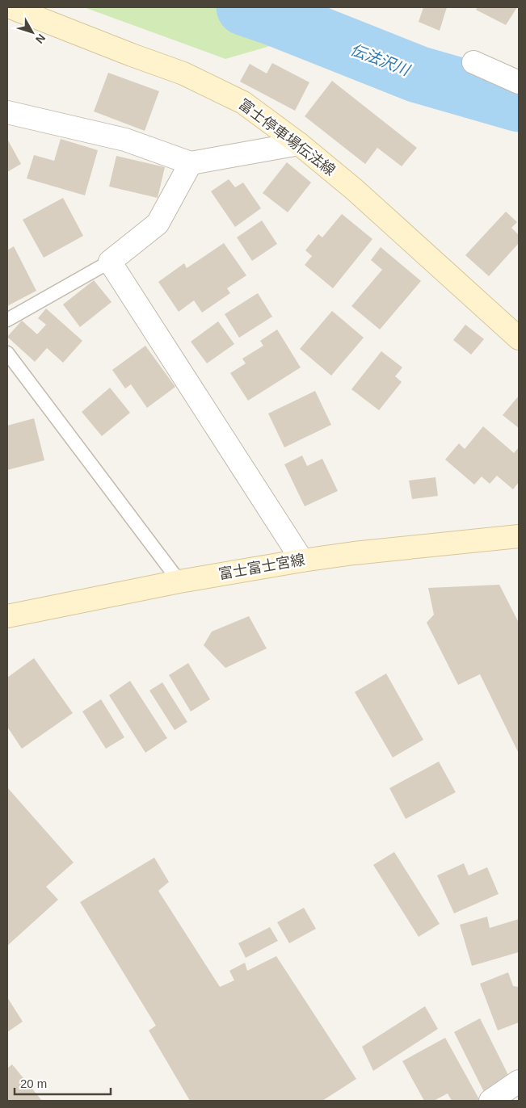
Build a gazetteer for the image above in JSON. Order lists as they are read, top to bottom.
{
  "streets": {
    "main road": ["富士停車場伝法線", "富士富士宮線"]
  },
  "water": ["伝法沢川"],
  "scale_bar": "20 m",
  "north": "bottom right"
}
